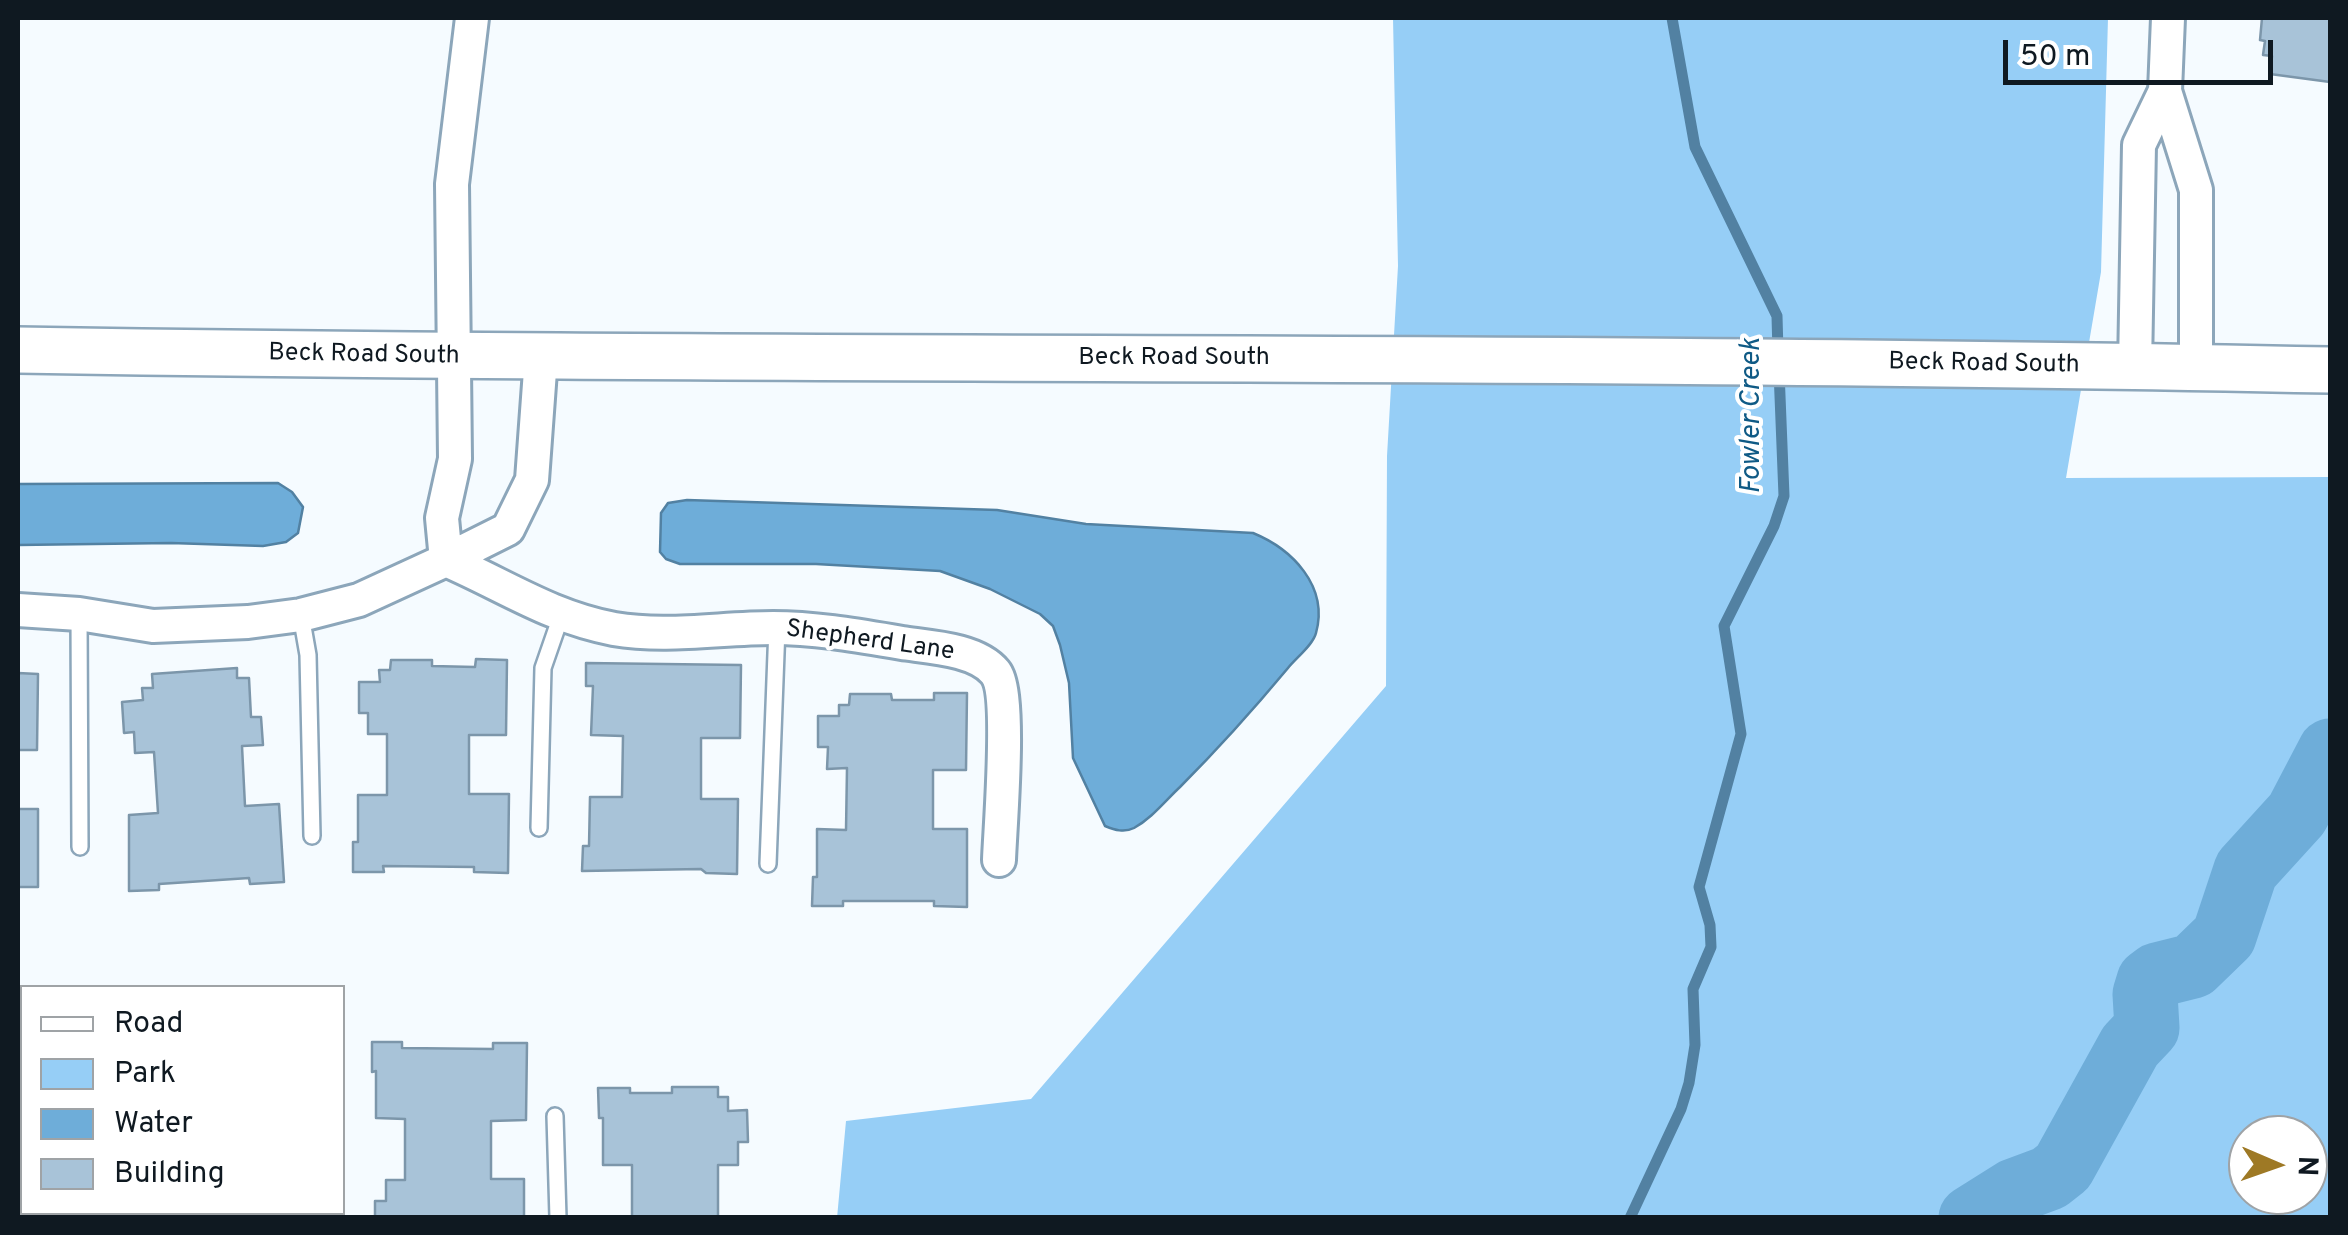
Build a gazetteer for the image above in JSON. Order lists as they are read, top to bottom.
{
  "streets": {
    "main road": ["Beck Road South"],
    "street": ["Shepherd Lane"]
  },
  "water": ["Fowler Creek"],
  "legend": [
    "Road",
    "Park",
    "Water",
    "Building"
  ],
  "scale_bar": "50 m",
  "north": "right"
}
